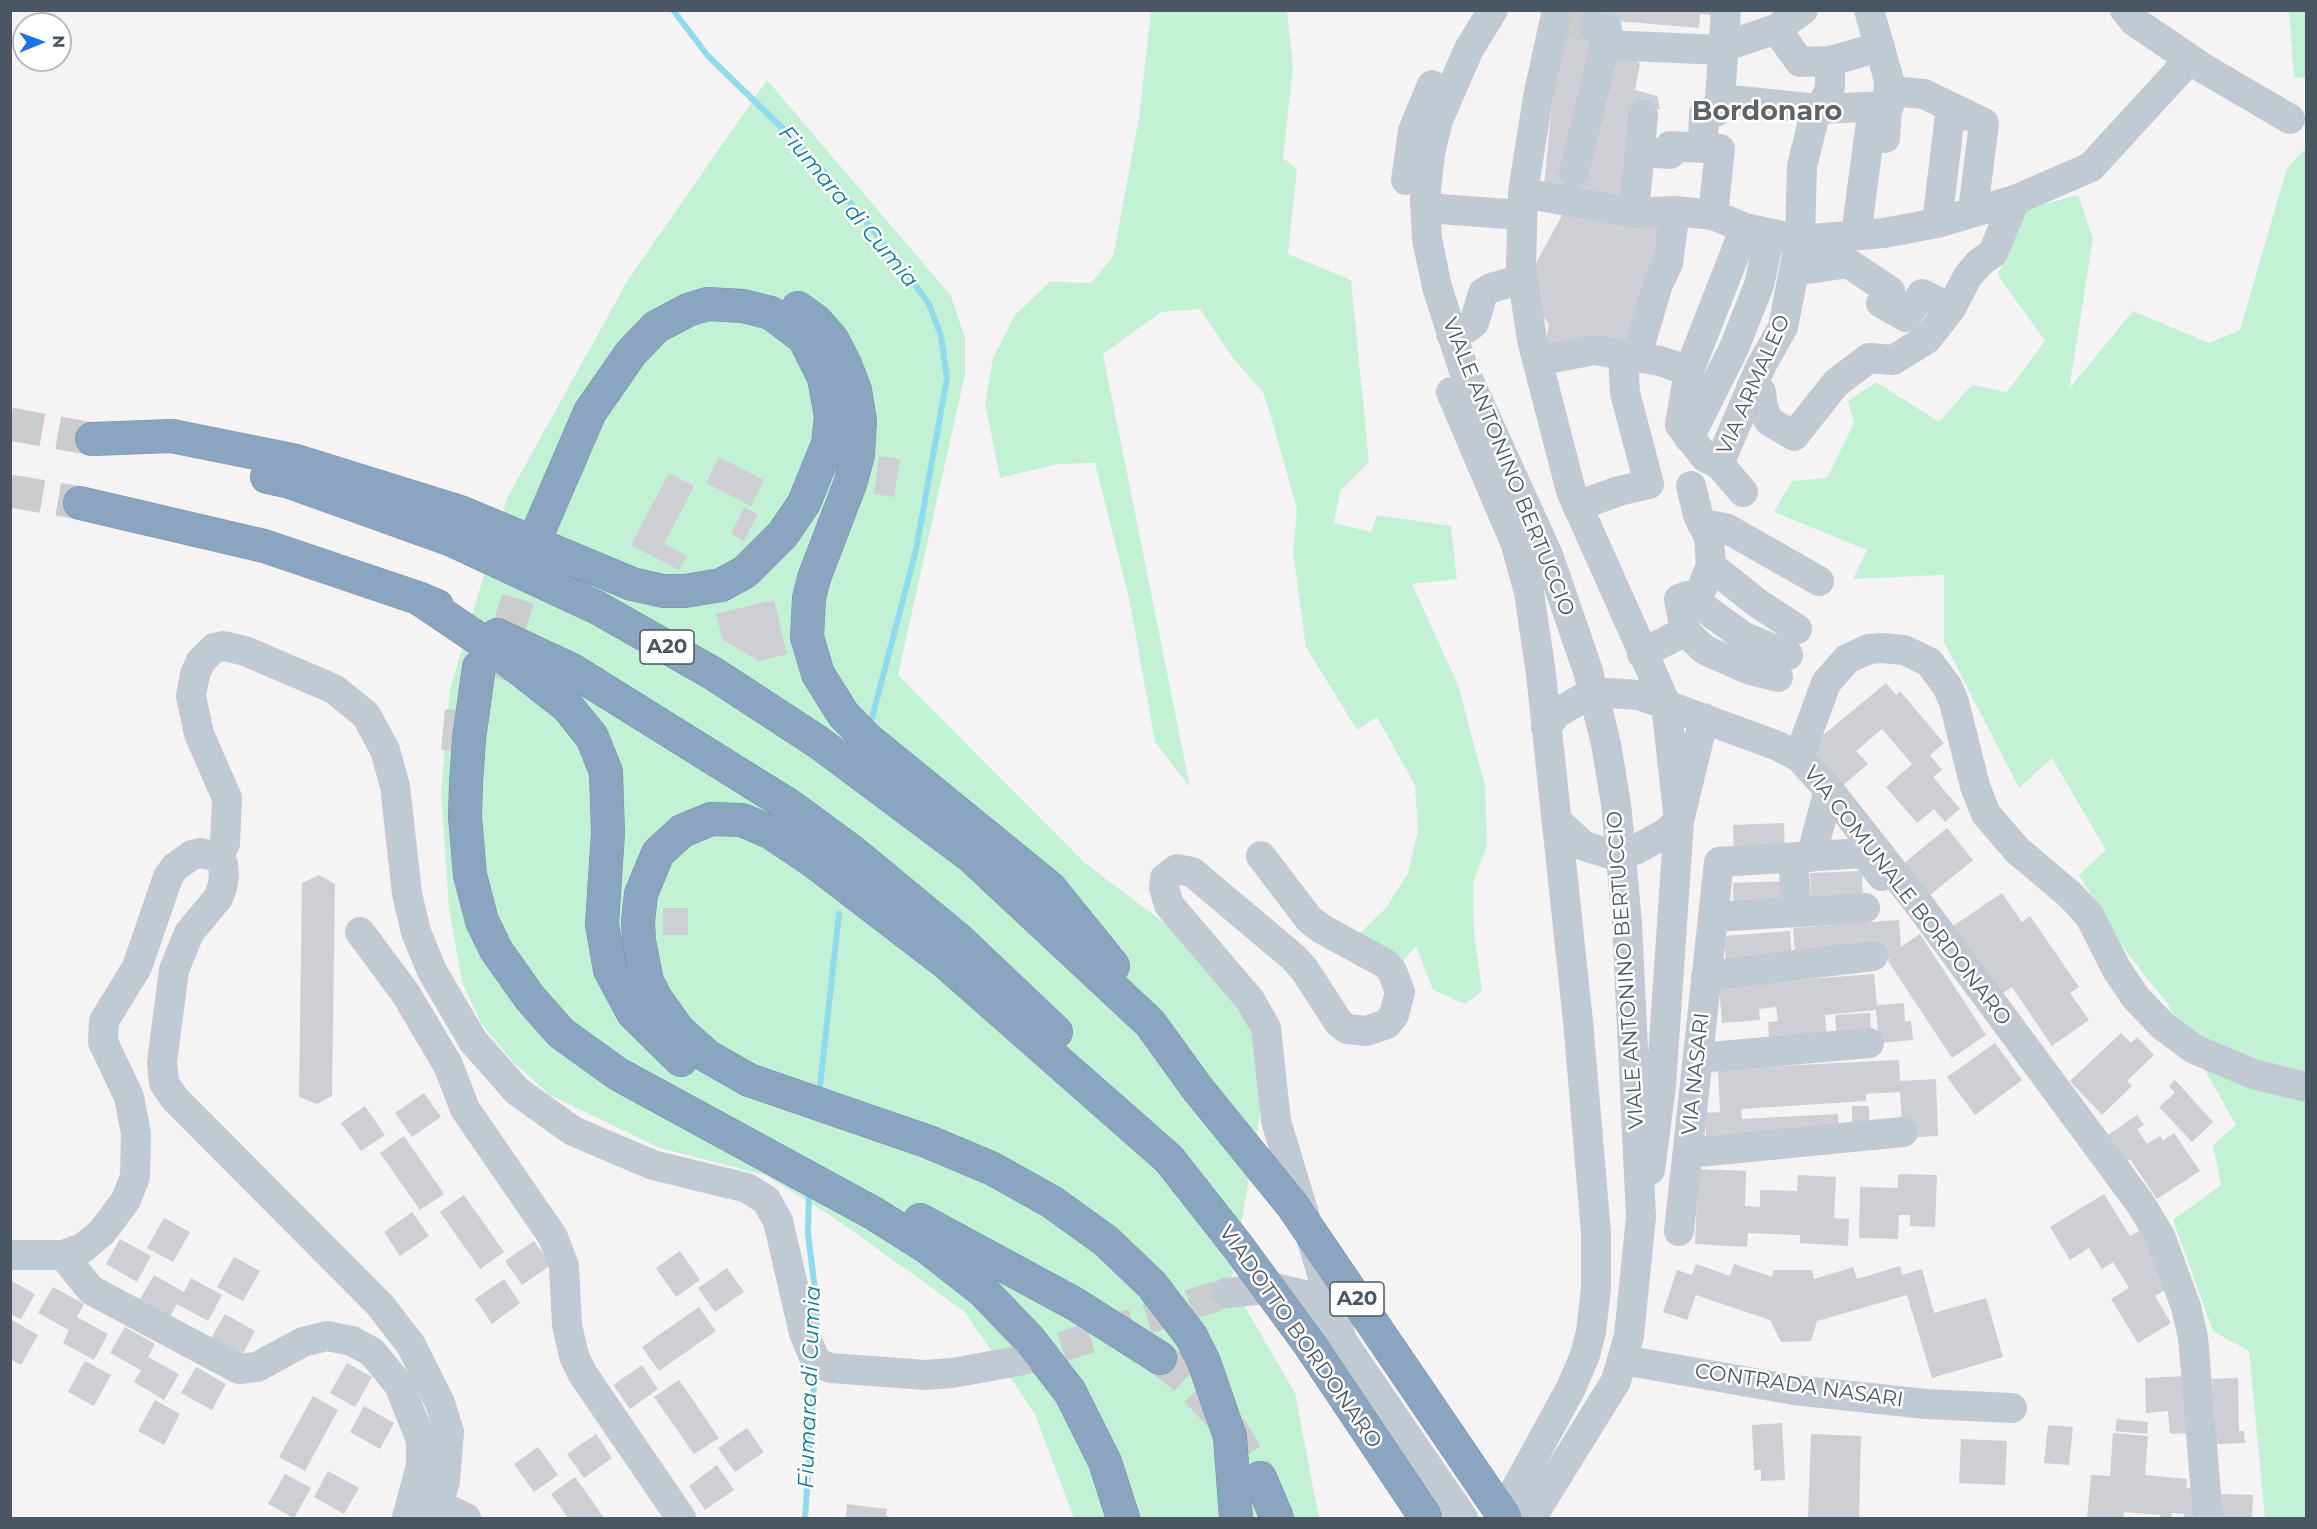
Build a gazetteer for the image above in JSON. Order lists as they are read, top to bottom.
{
  "streets": {
    "highway": ["A20", "VIADOTTO BORDONARO"],
    "street": [
      "VIA ARMALEO",
      "VIALE ANTONINO BERTUCCIO",
      "VIA COMUNALE BORDONARO",
      "VIA NASARI",
      "CONTRADA NASARI"
    ]
  },
  "crossings": [
    ["VIALE ANTONINO BERTUCCIO", "VIA COMUNALE BORDONARO"],
    ["VIALE ANTONINO BERTUCCIO", "CONTRADA NASARI"],
    ["VIA COMUNALE BORDONARO", "VIA NASARI"]
  ],
  "districts": ["Bordonaro"],
  "water": ["Fiumara di Cumia"],
  "north": "right"
}
